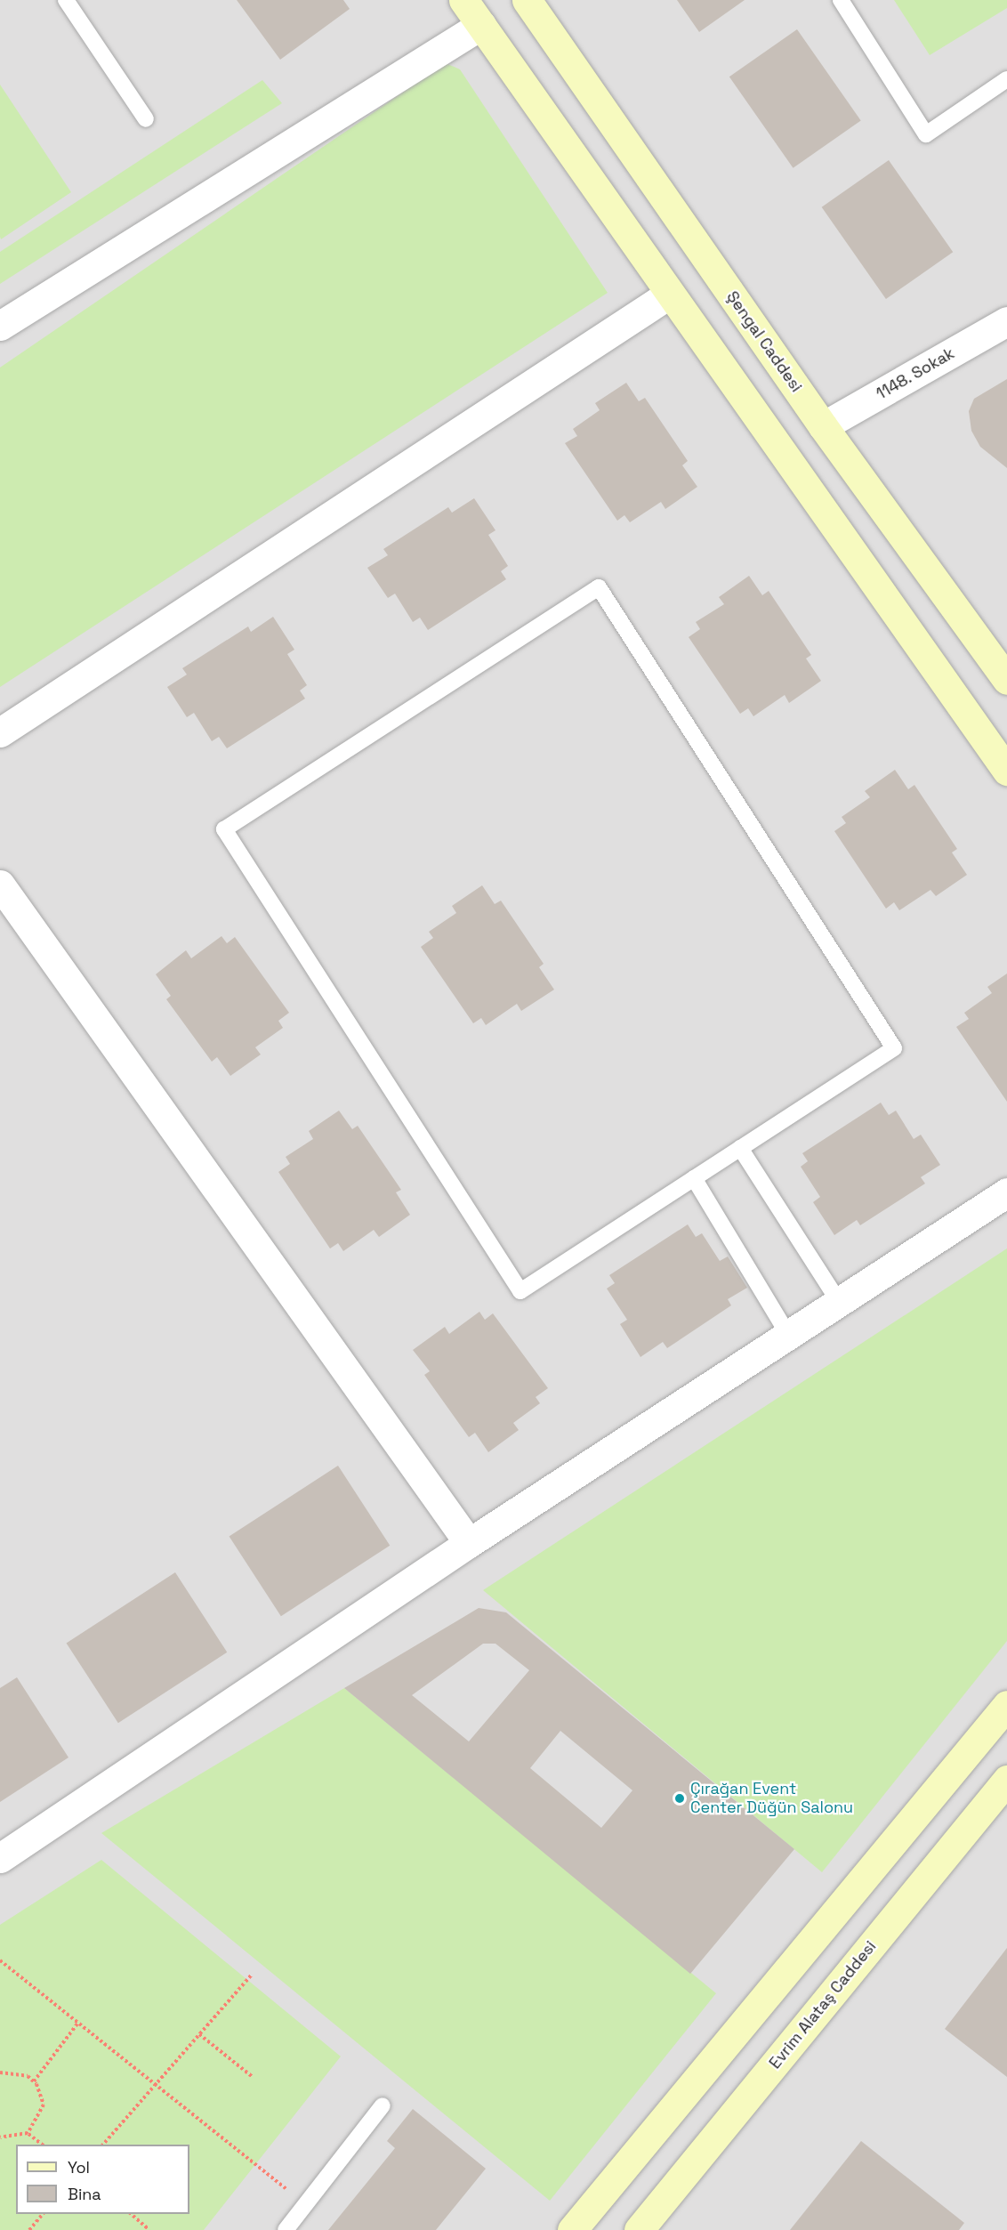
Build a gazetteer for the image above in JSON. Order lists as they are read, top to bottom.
{
  "streets": {
    "main road": ["Şengal Caddesi", "Evrim Alataş Caddesi"],
    "street": ["1148. Sokak"]
  },
  "crossings": [
    ["Şengal Caddesi", "1148. Sokak"]
  ],
  "places": ["Çırağan Event Center Düğün Salonu"],
  "legend": ["Yol", "Bina"]
}
